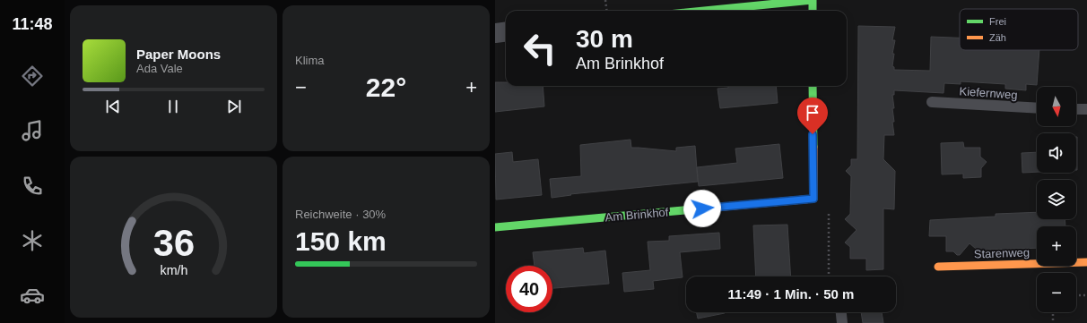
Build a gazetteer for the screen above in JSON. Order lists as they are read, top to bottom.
{
  "streets": {
    "street": ["Am Brinkhof", "Starenweg"],
    "lane": ["Kiefernweg"]
  },
  "legend": ["Frei", "Zäh"],
  "north": "bottom",
  "page": {
    "tabs": "11:48",
    "tile": [
      "Klima",
      ["Reichweite · 30%", "150 km"]
    ],
    "turn": ["30 m", "Am Brinkhof"],
    "song": ["Paper Moons", "Ada Vale"],
    "heat": ["−", "22°", "+"],
    "map_buttons": ["+", "−"],
    "limit": "40",
    "trip": "11:49 · 1 Min. · 50 m",
    "gauge": ["36", "km/h"]
  }
}
